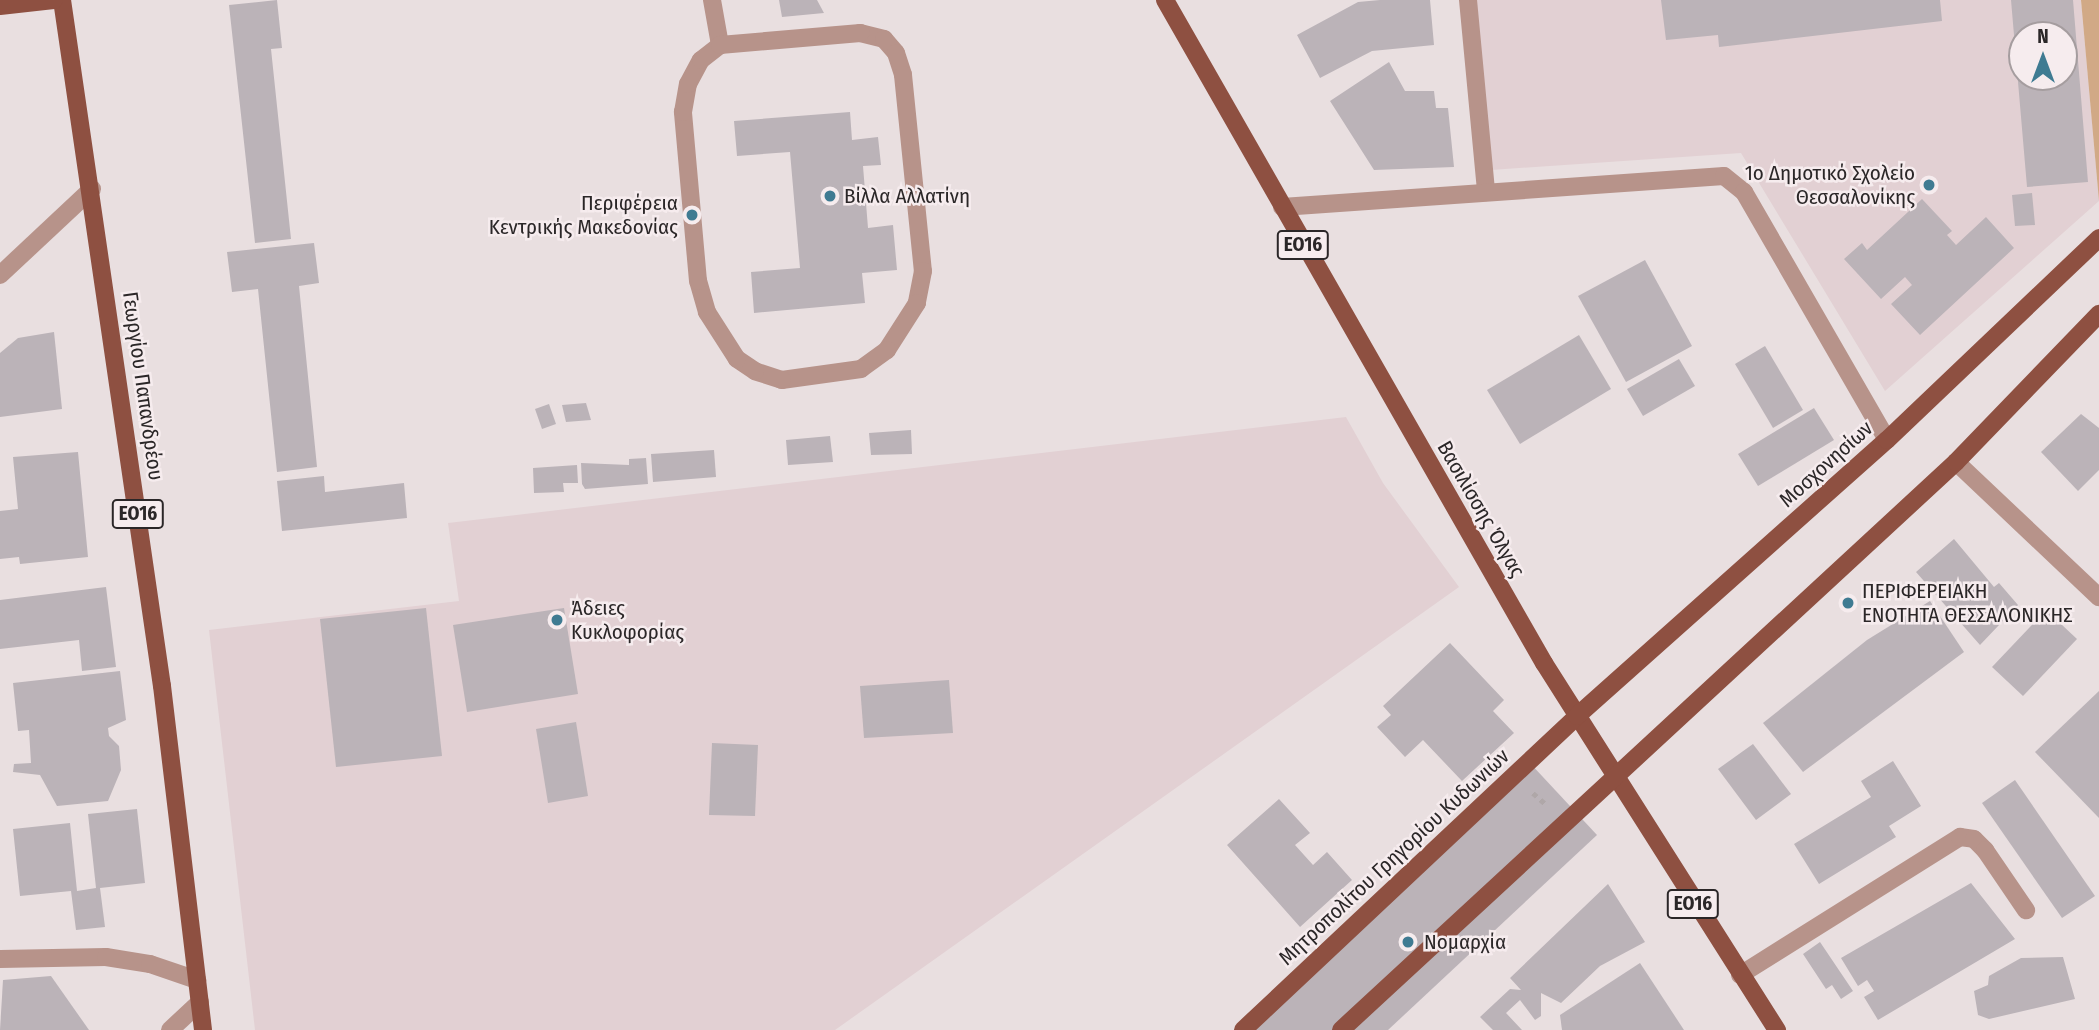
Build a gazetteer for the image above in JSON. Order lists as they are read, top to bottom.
{
  "streets": {
    "main road": [
      "ΕΟ16",
      "Γεωργίου Παπανδρέου",
      "Μοσχονησίων",
      "Βασιλίσσης Όλγας",
      "Μητροπολίτου Γρηγορίου Κυδωνιών"
    ]
  },
  "crossings": [
    ["Μοσχονησίων", "Βασιλίσσης Όλγας"],
    ["Μοσχονησίων", "Μητροπολίτου Γρηγορίου Κυδωνιών"],
    ["Βασιλίσσης Όλγας", "Μητροπολίτου Γρηγορίου Κυδωνιών"]
  ],
  "places": [
    "1ο Δημοτικό Σχολείο Θεσσαλονίκης",
    "Βίλλα Αλλατίνη",
    "Περιφέρεια Κεντρικής Μακεδονίας",
    "ΠΕΡΙΦΕΡΕΙΑΚΗ ΕΝΟΤΗΤΑ ΘΕΣΣΑΛΟΝΙΚΗΣ",
    "Άδειες Κυκλοφορίας",
    "Νομαρχία"
  ],
  "north": "top"
}
